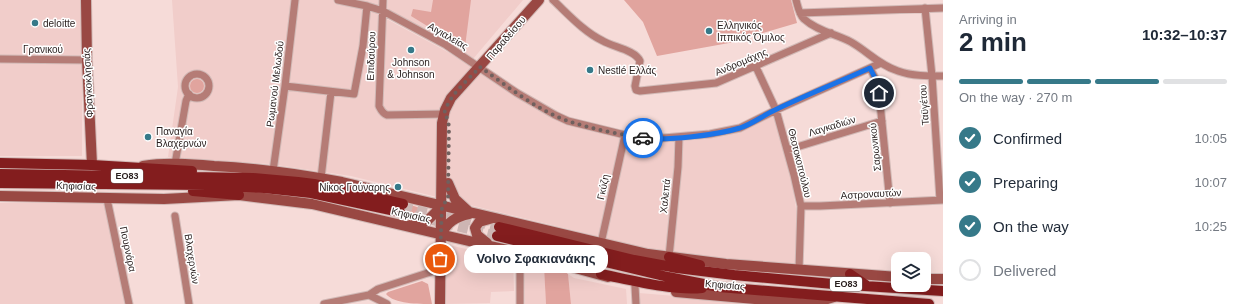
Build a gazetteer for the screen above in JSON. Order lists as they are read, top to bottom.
{
  "streets": {
    "main road": [
      "Παραδείσου",
      "Φραγκοκλησιάς",
      "ΕΟ83",
      "Κηφισίας"
    ],
    "street": [
      "Αιγιαλείας",
      "Γρανικού",
      "Επιδαύρου",
      "Ανδρομάχης",
      "Ρωμανού Μελωδού",
      "Ταϋγέτου",
      "Λαγκαδιών",
      "Σαρωνικού",
      "Θεοτοκοπούλου",
      "Γκύζη",
      "Αστροναυτών",
      "Χαλεπά",
      "Πουρνάρα",
      "Βλαχερνών"
    ]
  },
  "crossings": [
    ["Αιγιαλείας", "Παραδείσου"],
    ["Αιγιαλείας", "Επιδαύρου"],
    ["Αιγιαλείας", "Σαρωνικού"],
    ["Αιγιαλείας", "Θεοτοκοπούλου"],
    ["Αιγιαλείας", "Γκύζη"],
    ["Αιγιαλείας", "Χαλεπά"],
    ["Παραδείσου", "Επιδαύρου"],
    ["Παραδείσου", "Κηφισίας"],
    ["Γρανικού", "Φραγκοκλησιάς"],
    ["Ανδρομάχης", "Θεοτοκοπούλου"],
    ["Ρωμανού Μελωδού", "Κηφισίας"],
    ["Ταϋγέτου", "Αστροναυτών"],
    ["Λαγκαδιών", "Σαρωνικού"],
    ["Λαγκαδιών", "Θεοτοκοπούλου"],
    ["Σαρωνικού", "Αστροναυτών"],
    ["Θεοτοκοπούλου", "Κηφισίας"],
    ["Θεοτοκοπούλου", "Αστροναυτών"],
    ["Κηφισίας", "Γκύζη"],
    ["Κηφισίας", "Χαλεπά"],
    ["Κηφισίας", "Πουρνάρα"]
  ],
  "places": [
    "deloitte",
    "Ελληνικός Ιππικός Όμιλος",
    "Johnson & Johnson",
    "Nestlé Ελλάς",
    "Παναγία Βλαχερνών",
    "Νίκος Γούναρης",
    "Volvo Σφακιανάκης"
  ],
  "page": {
    "heading": ["2 min", "Arriving in", "10:32–10:37"],
    "bar": "On the way · 270 m",
    "list": [
      ["Confirmed", "10:05"],
      ["Preparing", "10:07"],
      ["On the way", "10:25"],
      "Delivered"
    ],
    "bubble": "Volvo Σφακιανάκης"
  }
}
